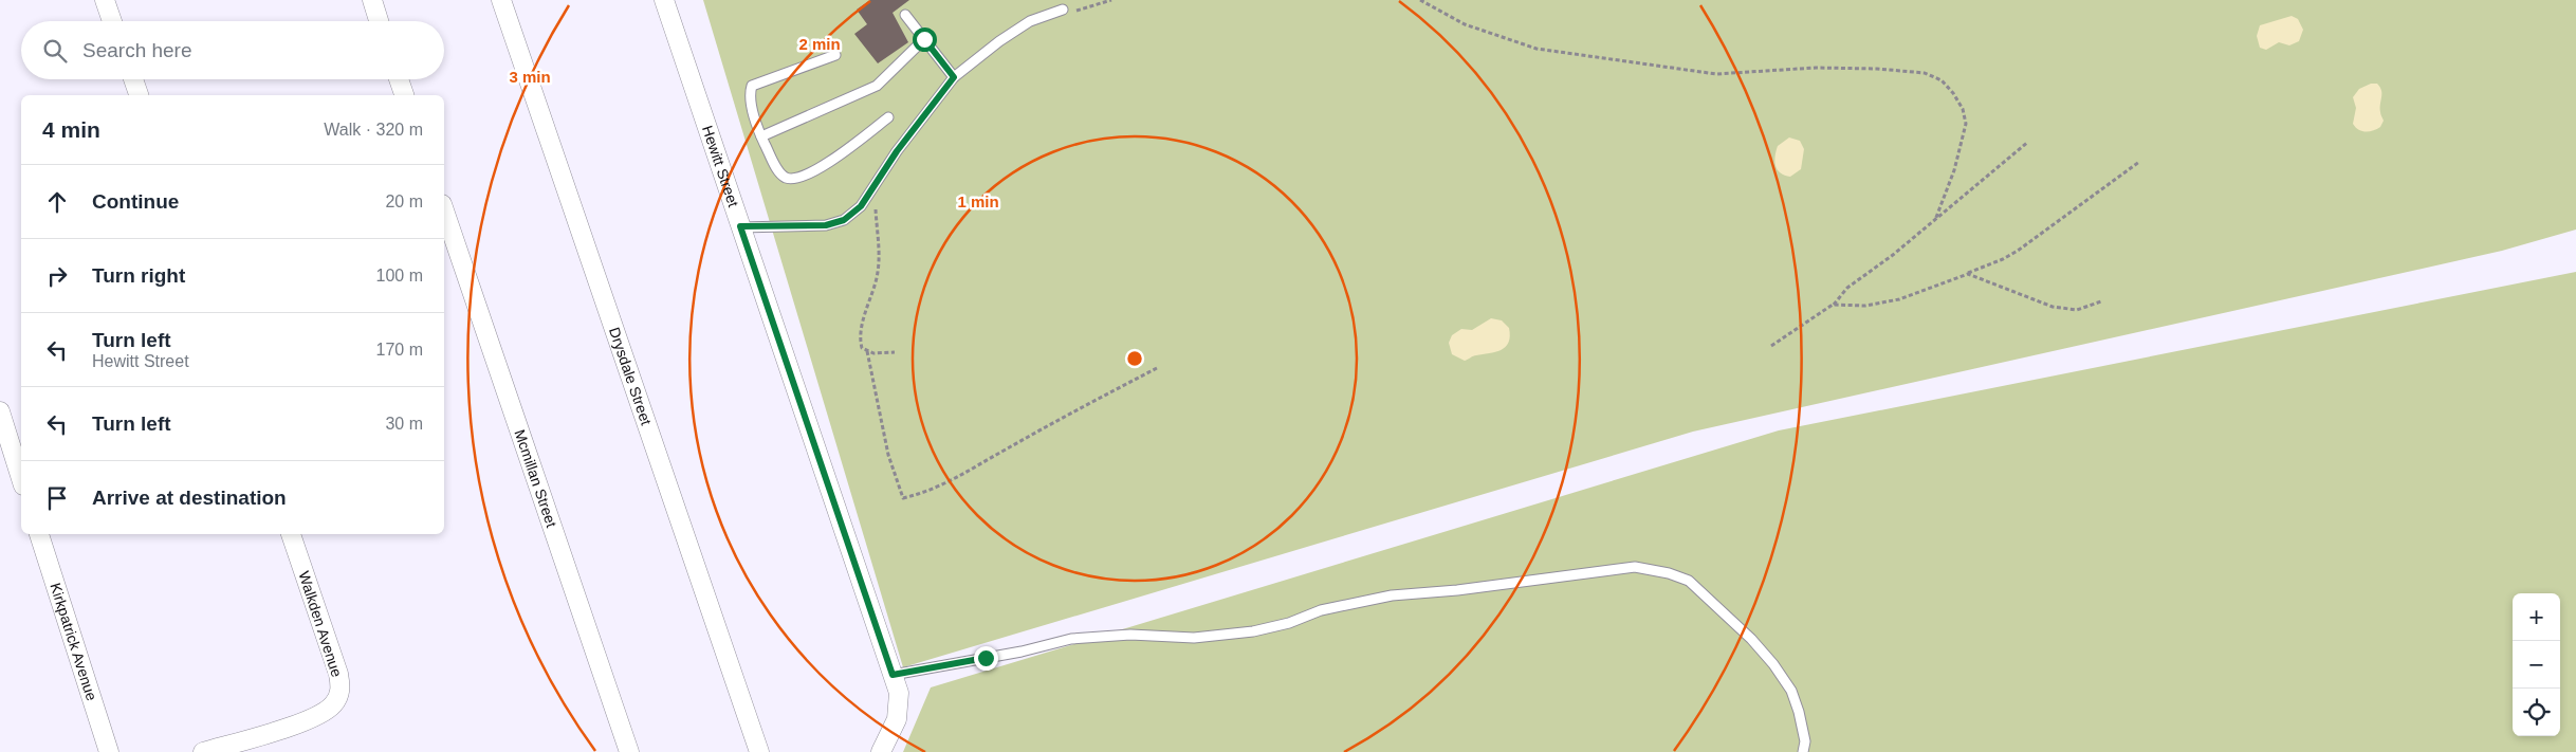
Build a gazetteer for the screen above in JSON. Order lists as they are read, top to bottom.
{
  "streets": {
    "street": [
      "Hewitt Street",
      "Drysdale Street",
      "Mcmillan Street",
      "Walkden Avenue",
      "Kirkpatrick Avenue"
    ]
  },
  "page": {
    "search": "Search here",
    "heading": ["4 min", "Walk · 320 m"],
    "list": [
      ["Continue", "20 m"],
      ["Turn right", "100 m"],
      ["Turn left", "Hewitt Street", "170 m"],
      ["Turn left", "30 m"],
      "Arrive at destination"
    ],
    "map_buttons": ["+", "−"]
  },
  "rings": ["2 min", "3 min", "1 min"]
}
